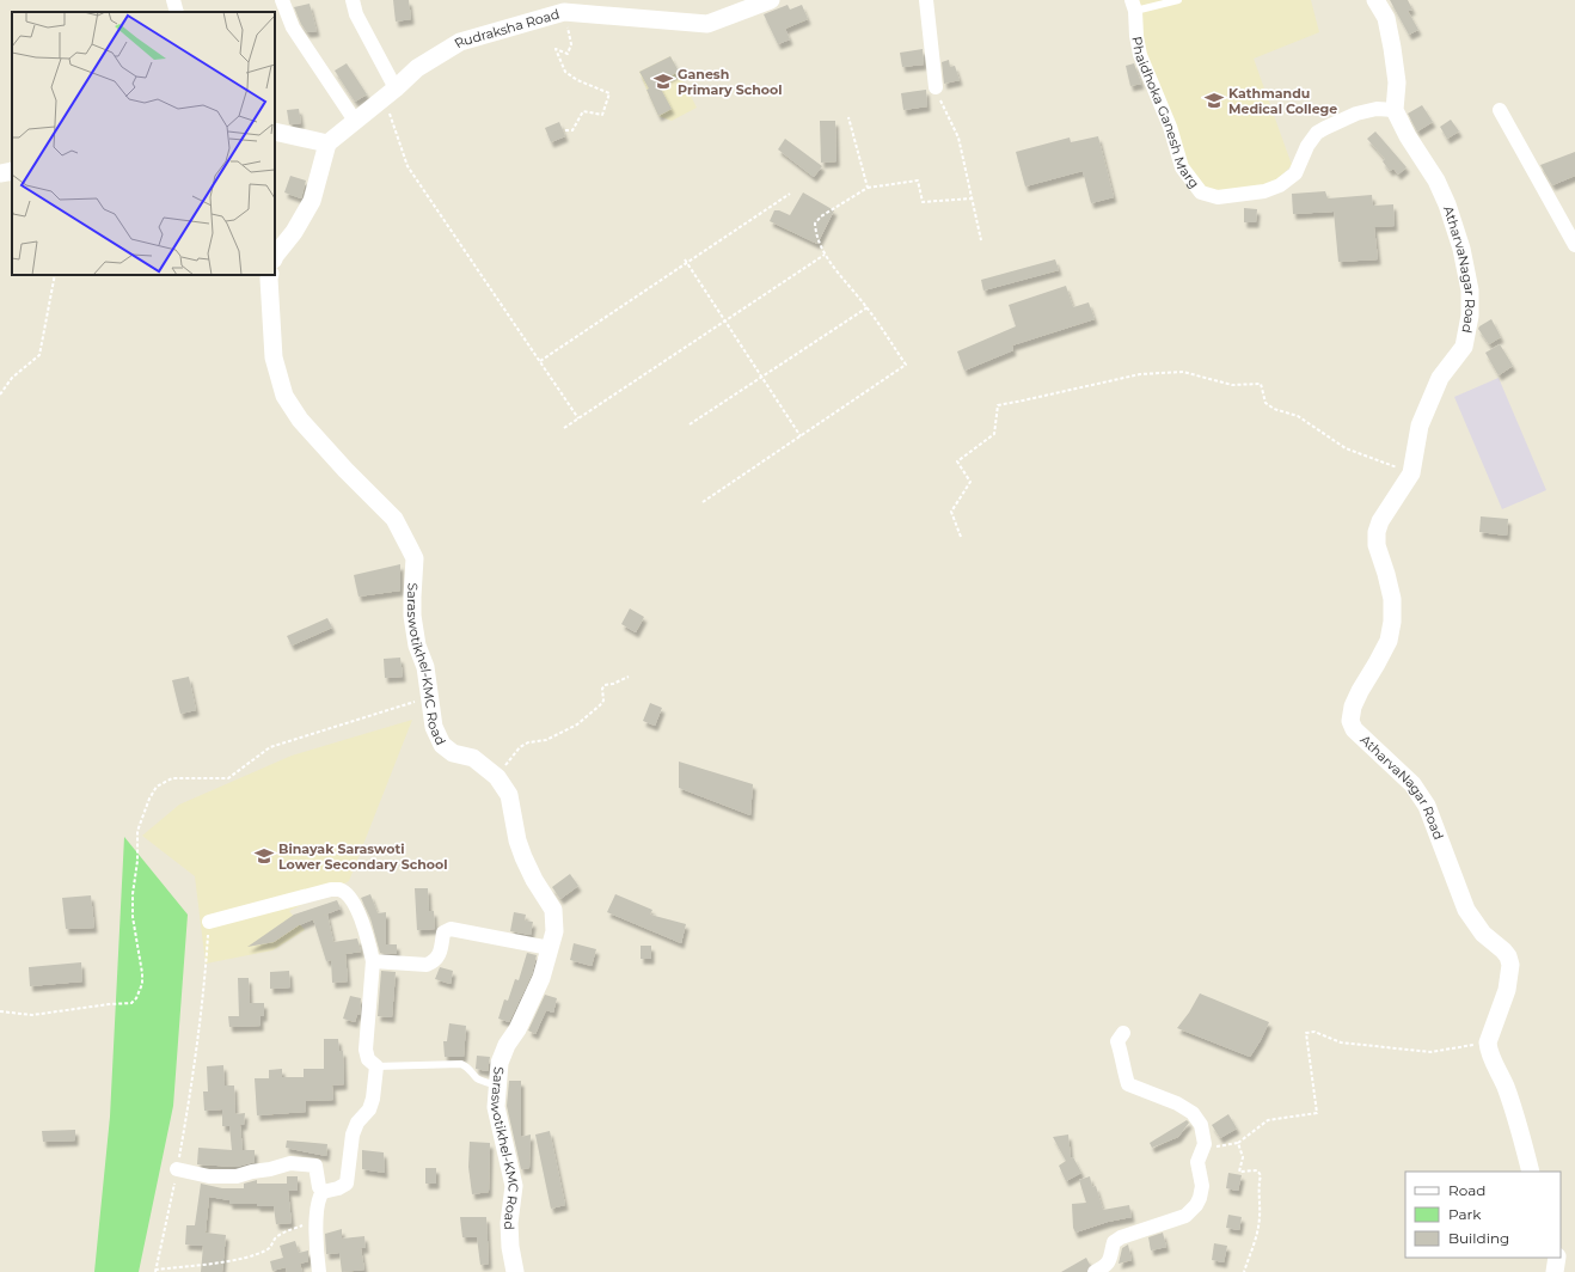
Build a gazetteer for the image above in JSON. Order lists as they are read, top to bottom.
{
  "streets": {
    "street": [
      "Rudraksha Road",
      "Phaidhoka Ganesh Marg",
      "AtharvaNagar Road",
      "Saraswotikhel-KMC Road"
    ]
  },
  "crossings": [
    ["Phaidhoka Ganesh Marg", "AtharvaNagar Road"]
  ],
  "places": {
    "school or university": ["Ganesh Primary School", "Kathmandu Medical College", "Binayak Saraswoti Lower Secondary School"]
  },
  "legend": ["Road", "Park", "Building"]
}
